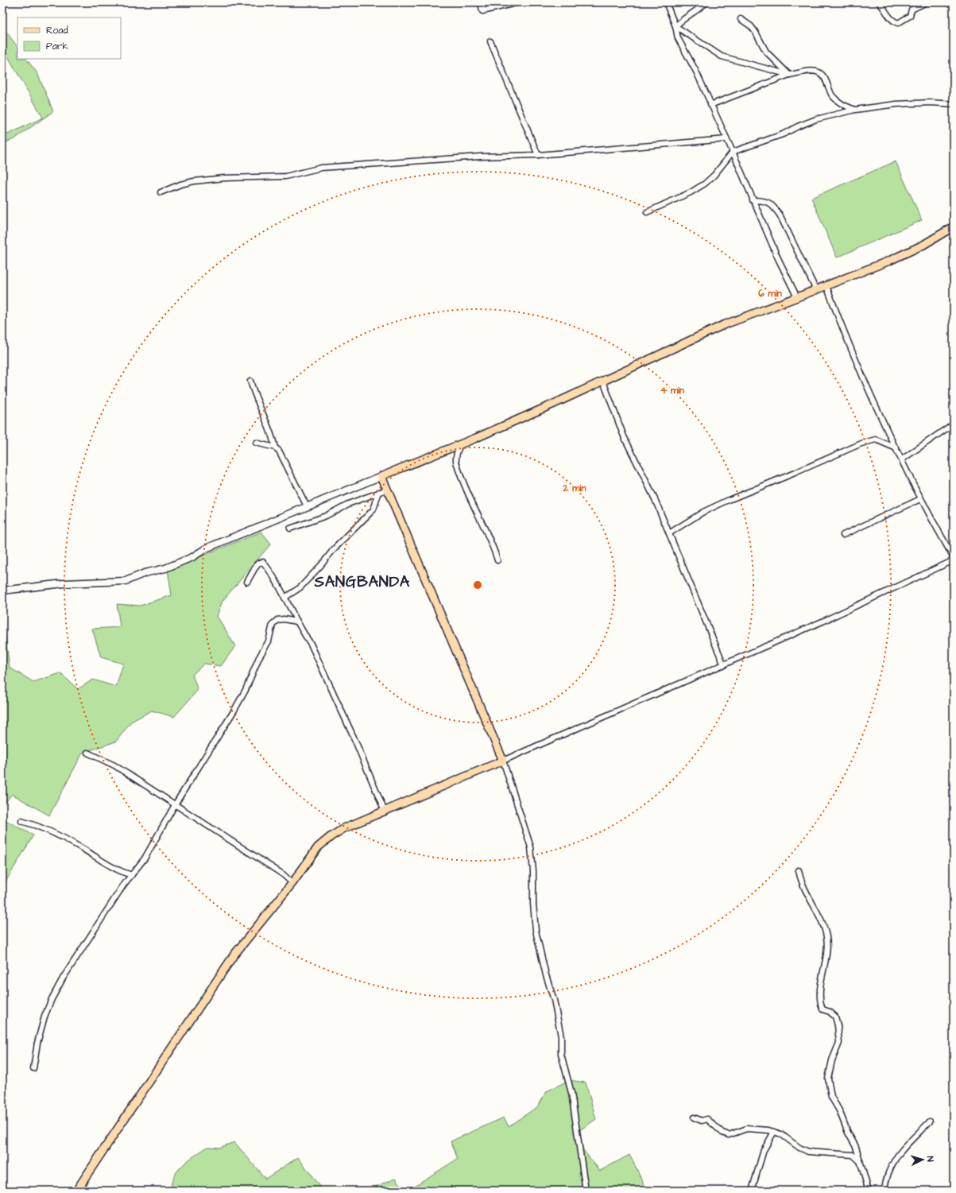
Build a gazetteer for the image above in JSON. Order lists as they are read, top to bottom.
{
  "districts": ["SANGBANDA"],
  "legend": ["Road", "Park"],
  "north": "right",
  "rings": ["6 min", "4 min", "2 min"]
}
